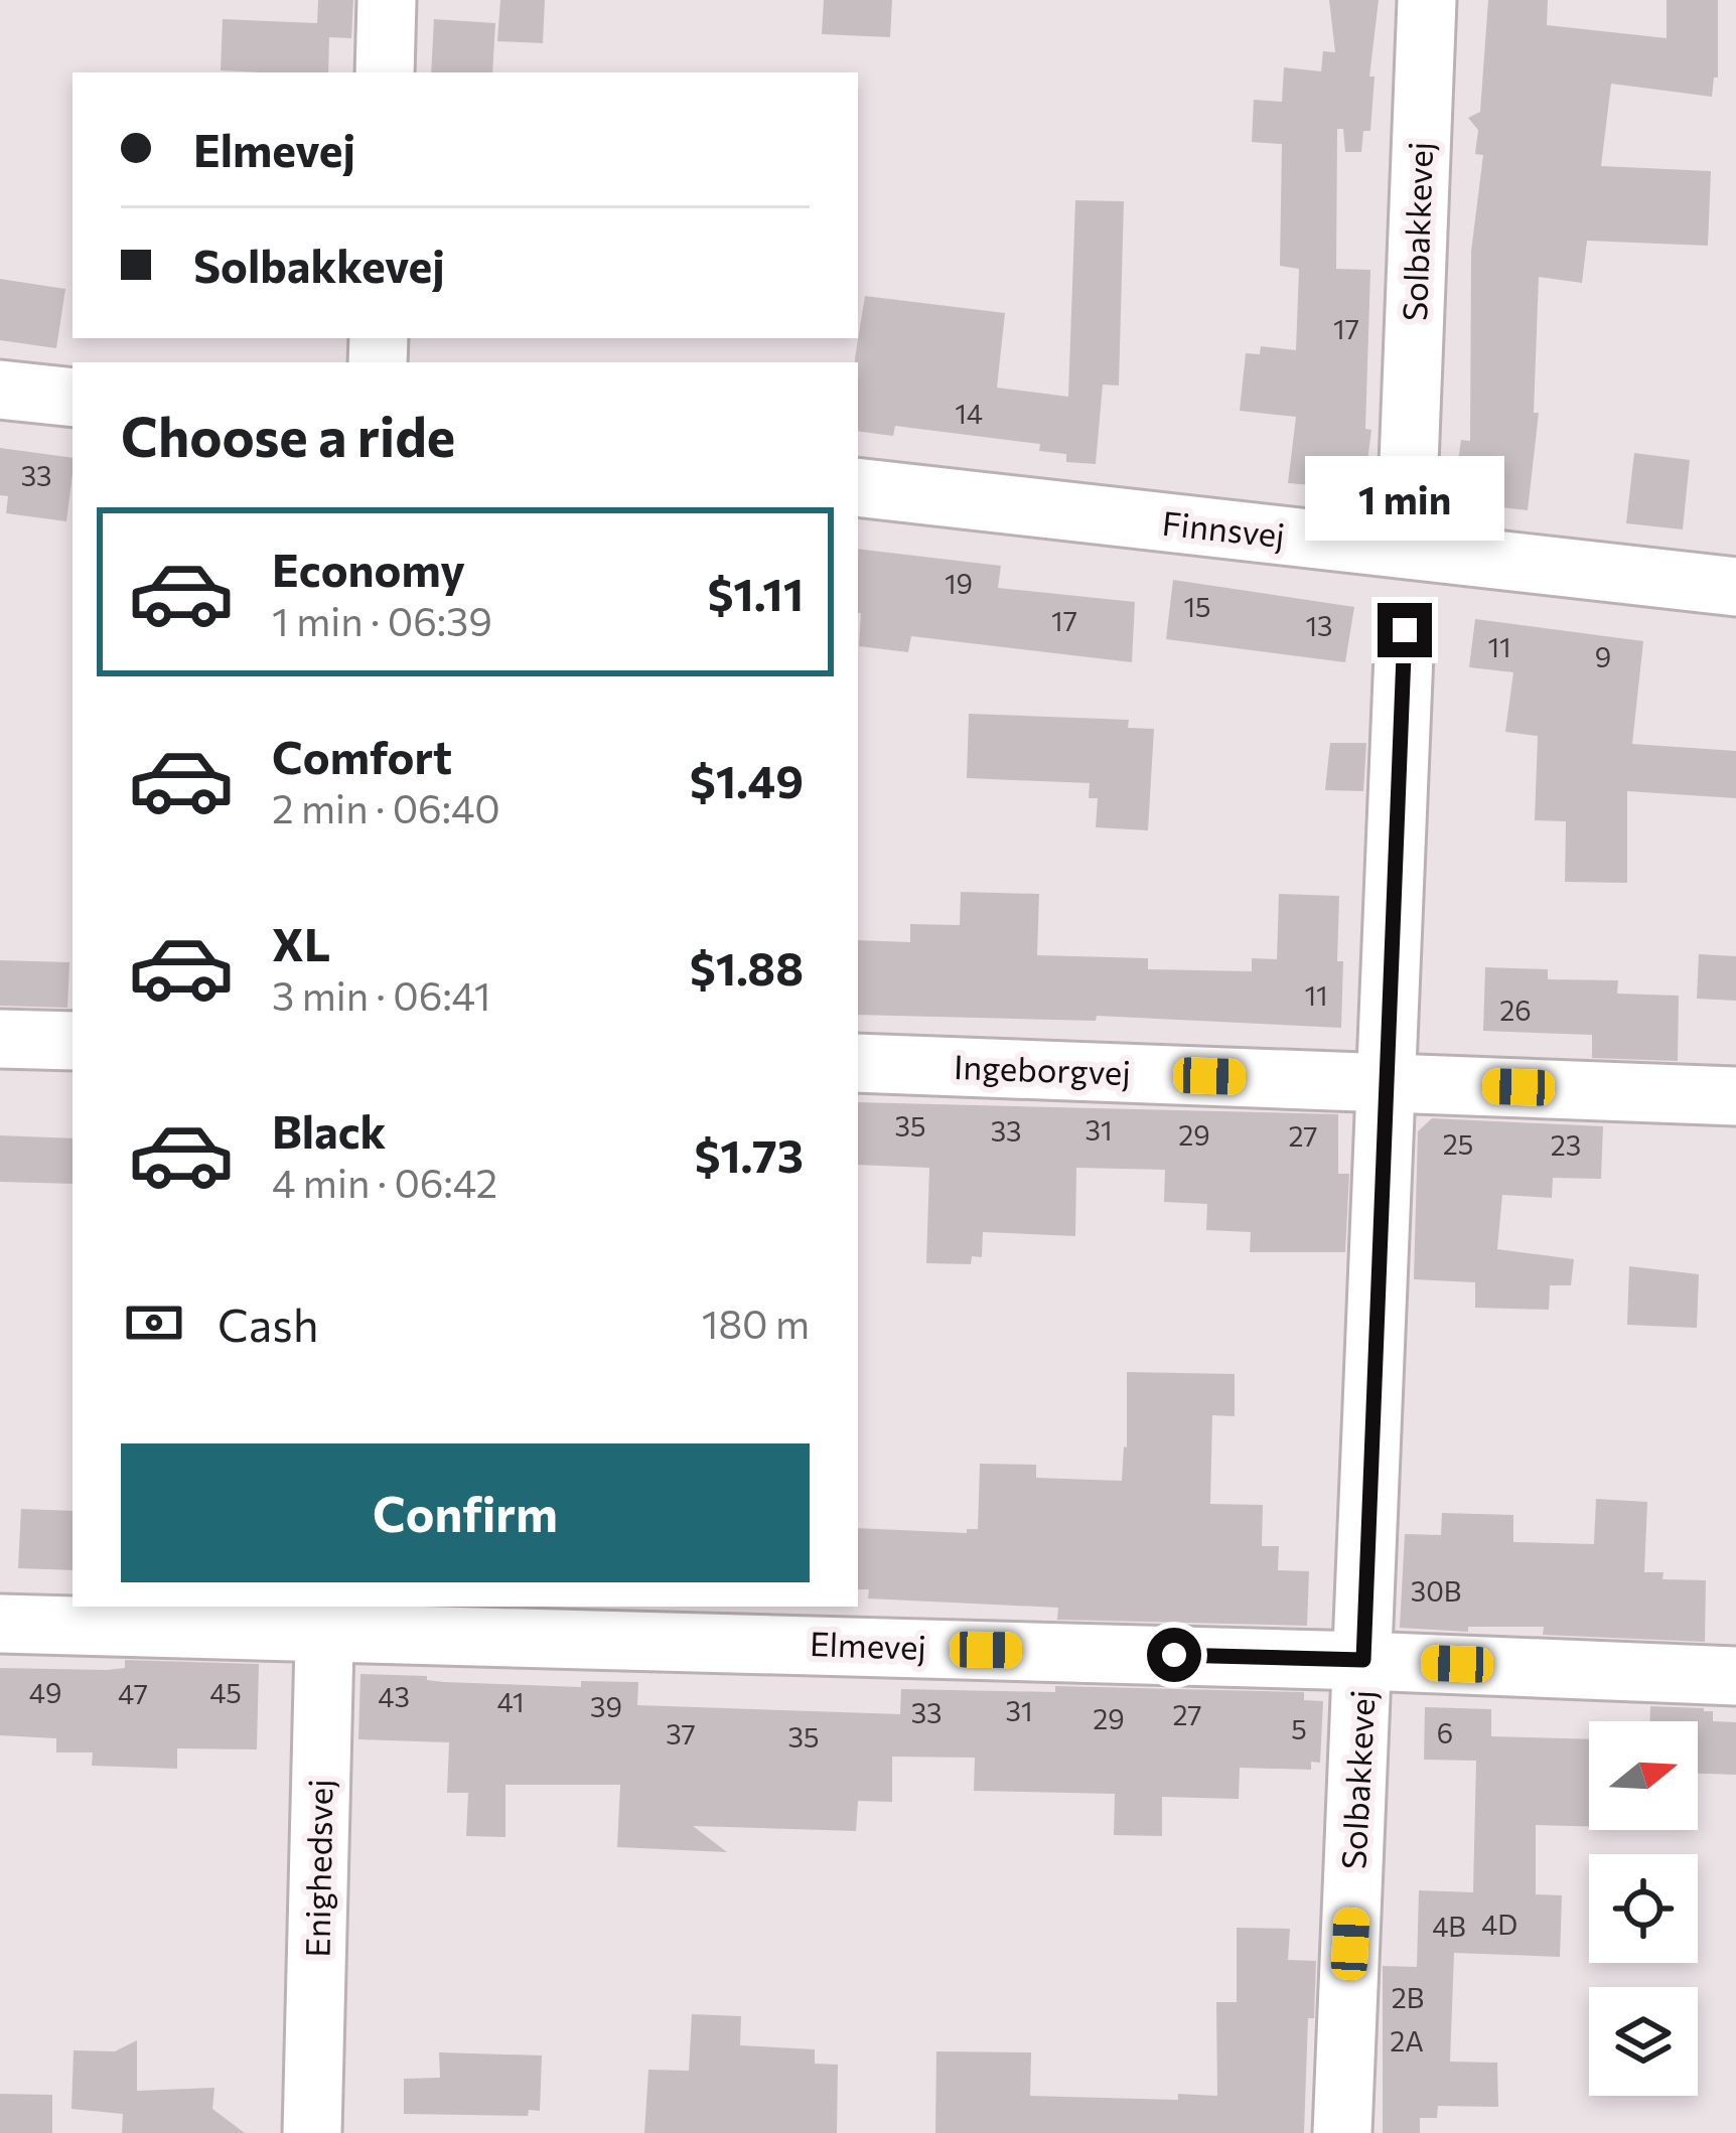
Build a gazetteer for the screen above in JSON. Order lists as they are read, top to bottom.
{
  "streets": {
    "street": [
      "Solbakkevej",
      "Finnsvej",
      "Ingeborgvej",
      "Elmevej",
      "Enighedsvej"
    ]
  },
  "crossings": [
    ["Solbakkevej", "Ingeborgvej"],
    ["Solbakkevej", "Elmevej"],
    ["Elmevej", "Enighedsvej"]
  ],
  "house_numbers": [
    "17",
    "14",
    "33",
    "19",
    "15",
    "17",
    "13",
    "11",
    "9",
    "11",
    "26",
    "35",
    "31",
    "33",
    "29",
    "27",
    "25",
    "23",
    "30B",
    "49",
    "45",
    "47",
    "43",
    "41",
    "39",
    "31",
    "33",
    "27",
    "29",
    "5",
    "6",
    "37",
    "35",
    "4D",
    "4B",
    "2B",
    "2A"
  ],
  "north": "right",
  "page": {
    "banner": ["Elmevej", "Solbakkevej"],
    "heading": "Choose a ride",
    "bubble": "1 min",
    "list": [
      {
        "name": "Economy",
        "note": "1 min · 06:39",
        "value": "$1.11"
      },
      {
        "name": "Comfort",
        "note": "2 min · 06:40",
        "value": "$1.49"
      },
      {
        "name": "XL",
        "note": "3 min · 06:41",
        "value": "$1.88"
      },
      {
        "name": "Black",
        "note": "4 min · 06:42",
        "value": "$1.73"
      }
    ],
    "pay": ["Cash", "180 m"],
    "buttons": "Confirm"
  }
}
